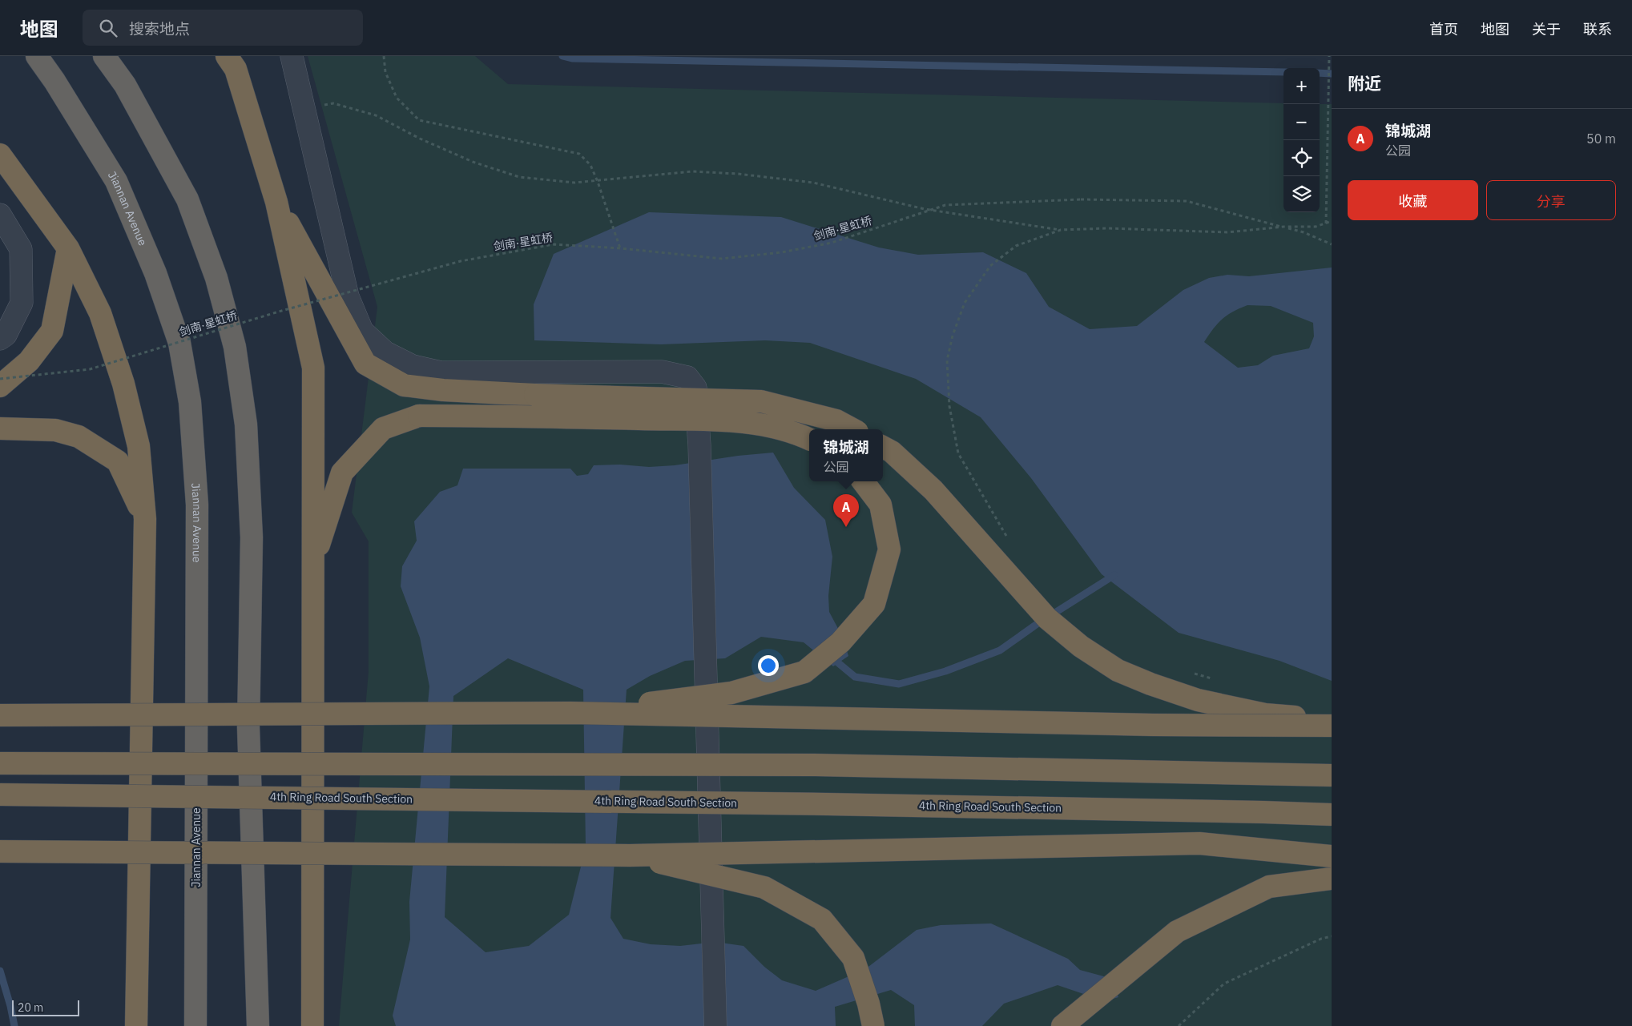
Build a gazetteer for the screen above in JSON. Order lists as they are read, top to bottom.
{
  "streets": {
    "highway": ["Jiannan Avenue", "4th Ring Road South Section"],
    "path": ["剑南·星虹桥"]
  },
  "scale_bar": "20 m",
  "page": {
    "header": "地图",
    "search": "搜索地点",
    "nav": [
      "首页",
      "地图",
      "关于",
      "联系"
    ],
    "heading": "附近",
    "map_buttons": ["+", "−"],
    "list": [
      {
        "mark": "A",
        "name": "锦城湖",
        "note": "公园",
        "value": "50 m"
      }
    ],
    "buttons": ["收藏", "分享"],
    "popup": ["锦城湖", "公园"],
    "pins": "A",
    "scale": "20 m"
  }
}
